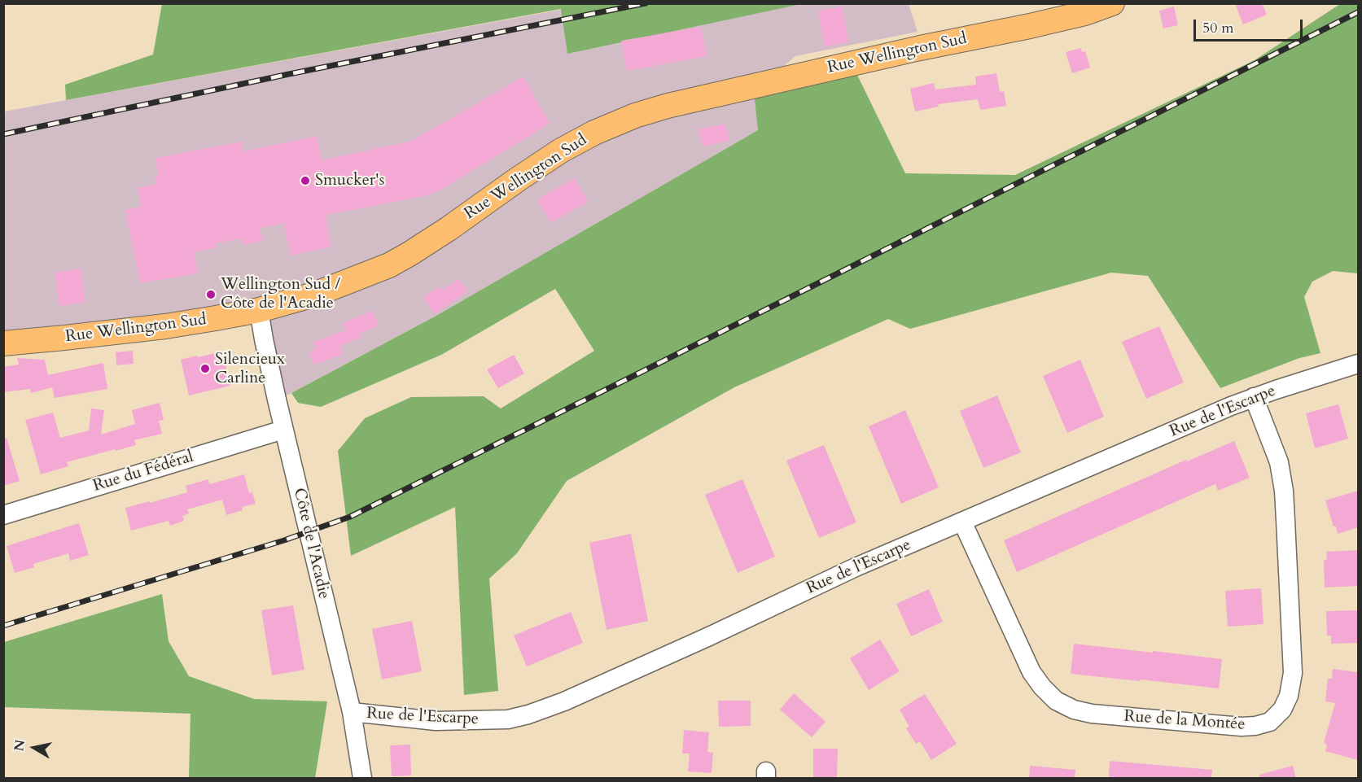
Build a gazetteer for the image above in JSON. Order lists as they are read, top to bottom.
{
  "streets": {
    "main road": ["Rue Wellington Sud"],
    "street": [
      "Rue de l'Escarpe",
      "Rue du Fédéral",
      "Côte de l'Acadie",
      "Rue de la Montée"
    ]
  },
  "crossings": [
    ["Rue Wellington Sud", "Côte de l'Acadie"],
    ["Rue de l'Escarpe", "Côte de l'Acadie"],
    ["Rue de l'Escarpe", "Rue de la Montée"],
    ["Rue du Fédéral", "Côte de l'Acadie"]
  ],
  "places": ["Smucker's", "Wellington Sud / Côte de l'Acadie", "Silencieux Carline"],
  "scale_bar": "50 m",
  "north": "left"
}
